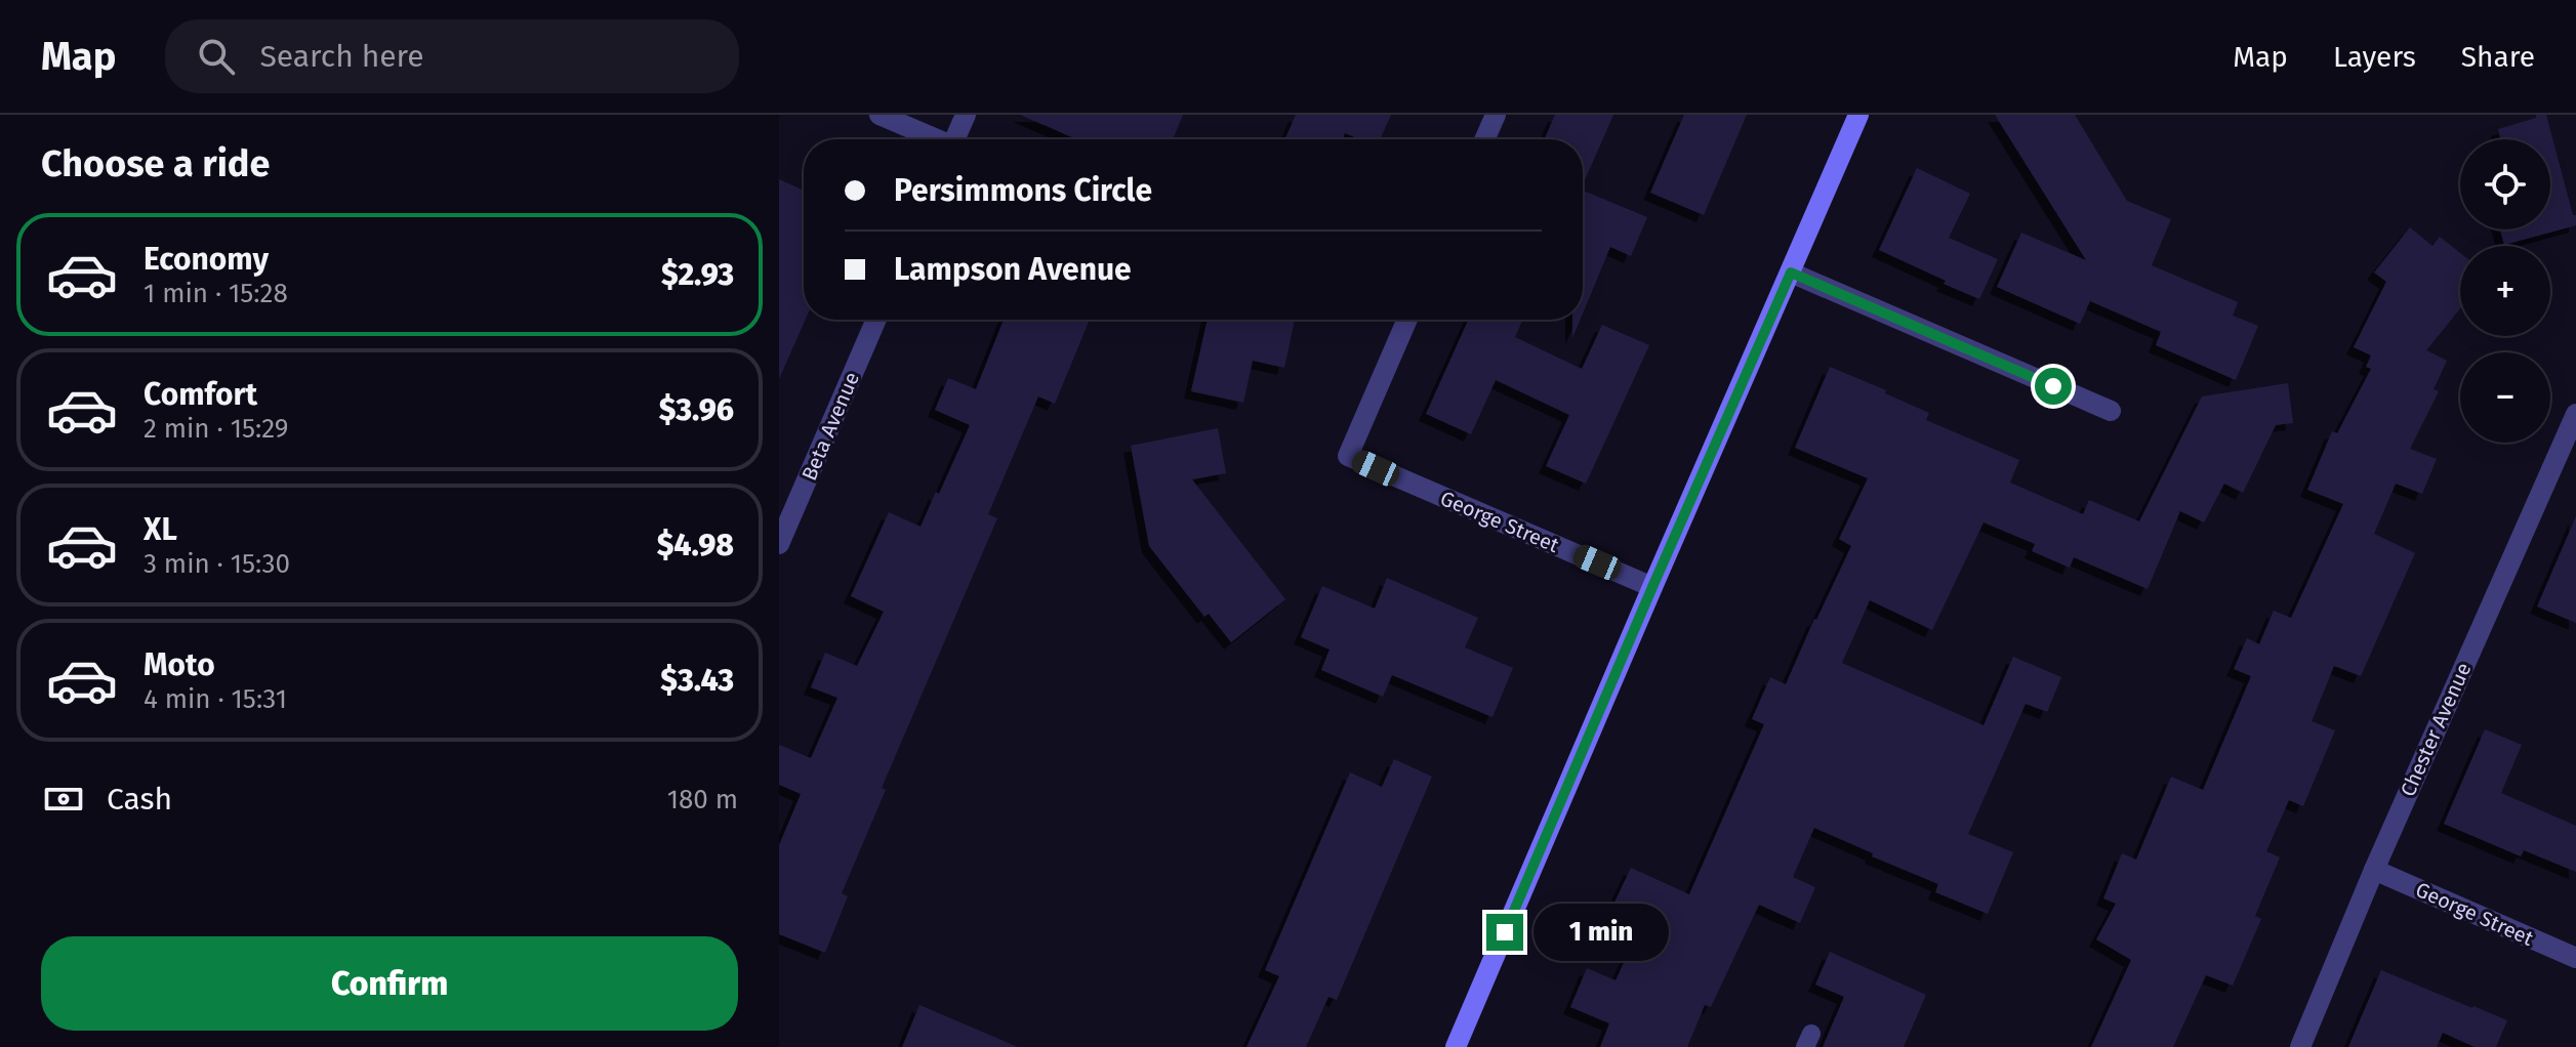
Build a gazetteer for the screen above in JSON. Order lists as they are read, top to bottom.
{
  "streets": {
    "street": ["Beta Avenue", "George Street", "Chester Avenue"]
  },
  "crossings": [
    ["George Street", "Chester Avenue"]
  ],
  "page": {
    "header": "Map",
    "search": "Search here",
    "nav": ["Map", "Layers", "Share"],
    "heading": "Choose a ride",
    "map_buttons": ["+", "−"],
    "banner": ["Persimmons Circle", "Lampson Avenue"],
    "list": [
      {
        "name": "Economy",
        "note": "1 min · 15:28",
        "value": "$2.93"
      },
      {
        "name": "Comfort",
        "note": "2 min · 15:29",
        "value": "$3.96"
      },
      {
        "name": "XL",
        "note": "3 min · 15:30",
        "value": "$4.98"
      },
      {
        "name": "Moto",
        "note": "4 min · 15:31",
        "value": "$3.43"
      }
    ],
    "pay": ["Cash", "180 m"],
    "bubble": "1 min",
    "buttons": "Confirm"
  }
}
